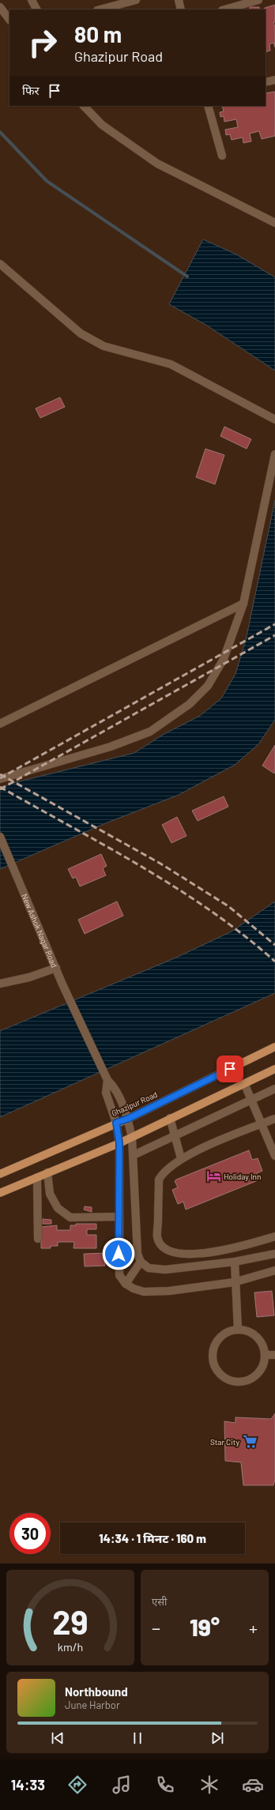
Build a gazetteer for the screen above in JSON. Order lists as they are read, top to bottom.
{
  "streets": {
    "main road": ["Ghazipur Road"],
    "street": ["New Ashok Nagar Road"]
  },
  "places": {
    "hotel": ["Holiday Inn"],
    "supermarket": ["Star City"]
  },
  "page": {
    "turn": ["80 m", "Ghazipur Road"],
    "then": "फिर",
    "limit": "30",
    "trip": "14:34 · 1 मिनट · 160 m",
    "tile": "एसी",
    "heat": ["−", "19°", "+"],
    "song": ["Northbound", "June Harbor"],
    "tabs": "14:33",
    "gauge": ["29", "km/h"]
  }
}
